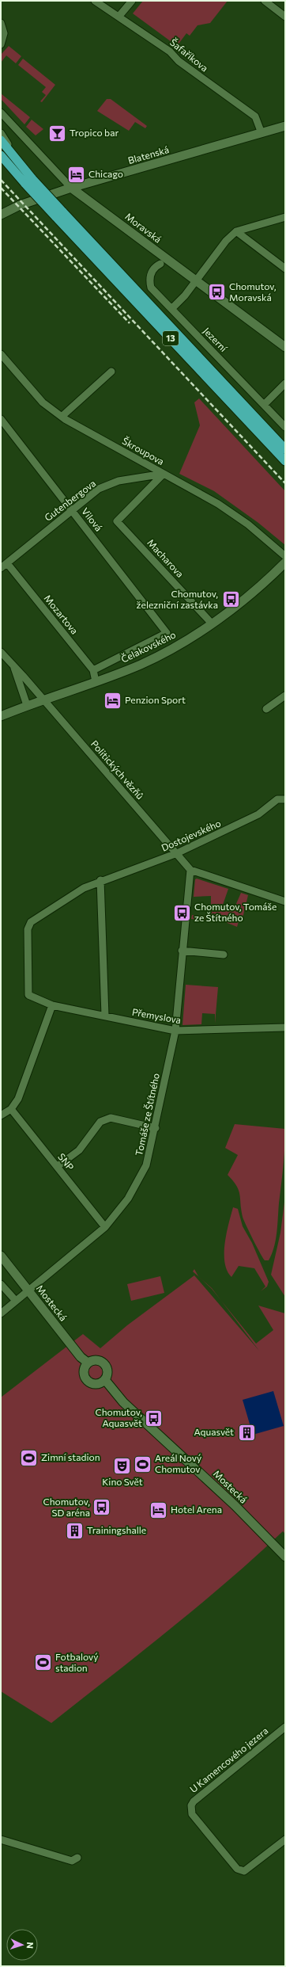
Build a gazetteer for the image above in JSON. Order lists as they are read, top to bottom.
{
  "streets": {
    "highway": ["13"],
    "street": [
      "Šafaříkova",
      "Blatenská",
      "Moravská",
      "Jezerní",
      "Škroupova",
      "Gutenbergova",
      "Vilová",
      "Macharova",
      "Mozartova",
      "Čelakovského",
      "Politických vězňů",
      "Dostojevského",
      "Přemyslova",
      "Tomáše ze Štítného",
      "SNP",
      "Mostecká",
      "U Kamencového jezera"
    ]
  },
  "crossings": [
    ["Šafaříkova", "Blatenská"],
    ["Blatenská", "Moravská"],
    ["Škroupova", "Gutenbergova"],
    ["Škroupova", "Macharova"],
    ["Gutenbergova", "Vilová"],
    ["Gutenbergova", "Macharova"],
    ["Gutenbergova", "Mozartova"],
    ["Vilová", "Mozartova"],
    ["Macharova", "Čelakovského"],
    ["Mozartova", "Čelakovského"],
    ["Čelakovského", "Politických vězňů"],
    ["Politických vězňů", "Dostojevského"],
    ["Dostojevského", "Přemyslova"],
    ["Přemyslova", "Tomáše ze Štítného"],
    ["Tomáše ze Štítného", "SNP"],
    ["Tomáše ze Štítného", "Mostecká"]
  ],
  "places": {
    "bar": ["Tropico bar"],
    "hotel": ["Chicago", "Penzion Sport", "Hotel Arena"],
    "bus stop": [
      "Chomutov, Moravská",
      "Chomutov, železniční zastávka",
      "Chomutov, Tomáše ze Štítného",
      "Chomutov, Aquasvět",
      "Chomutov, SD aréna"
    ],
    "building": ["Aquasvět", "Trainingshalle"],
    "sports": ["Zimní stadion", "Areál Nový Chomutov", "Fotbalový stadion"],
    "theatre": ["Kino Svět"]
  },
  "north": "right"
}
